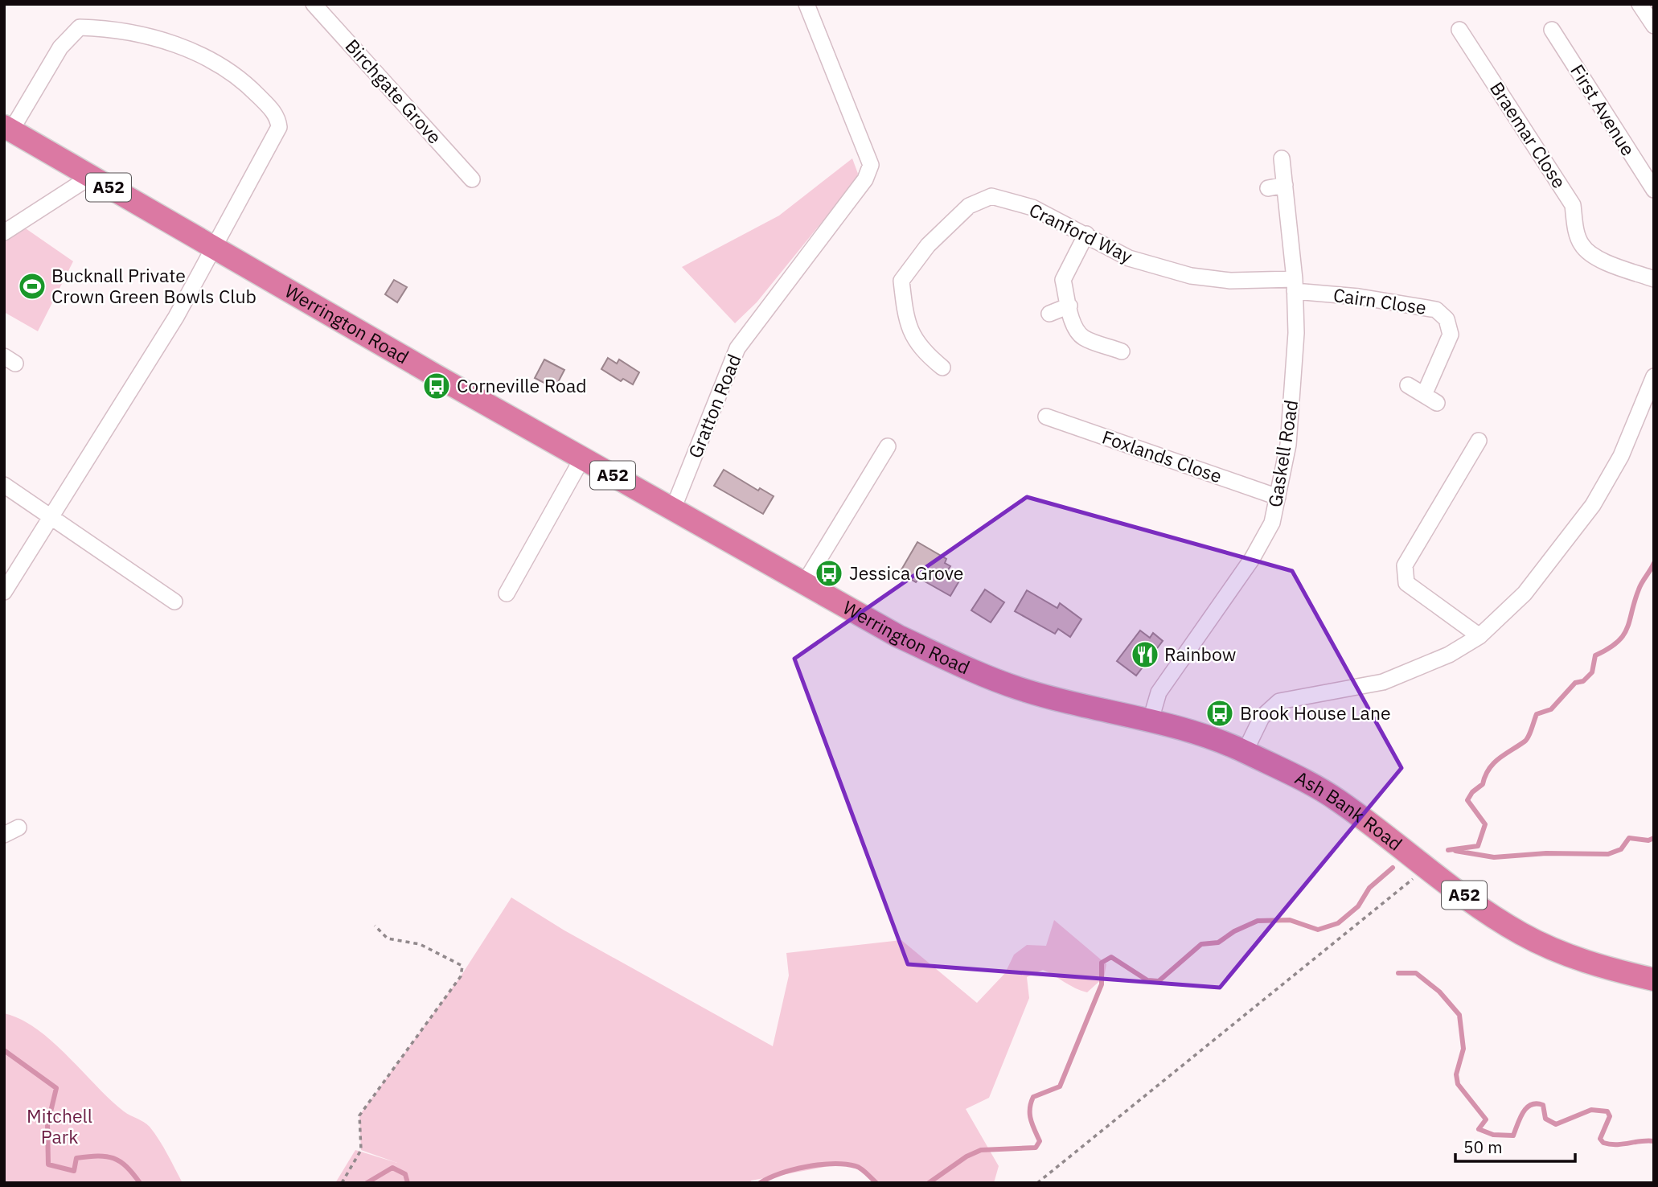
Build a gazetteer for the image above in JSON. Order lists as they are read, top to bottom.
{
  "streets": {
    "highway": ["A52", "Werrington Road", "Ash Bank Road"],
    "street": [
      "Birchgate Grove",
      "First Avenue",
      "Braemar Close",
      "Cranford Way",
      "Cairn Close",
      "Gratton Road",
      "Gaskell Road",
      "Foxlands Close"
    ]
  },
  "crossings": [
    ["Cranford Way", "Cairn Close"],
    ["Cranford Way", "Gaskell Road"],
    ["Cairn Close", "Gaskell Road"],
    ["Werrington Road", "Gratton Road"],
    ["Werrington Road", "Ash Bank Road"],
    ["Gaskell Road", "Foxlands Close"],
    ["Gaskell Road", "Ash Bank Road"]
  ],
  "parks": ["Mitchell Park"],
  "places": {
    "sports": ["Bucknall Private Crown Green Bowls Club"],
    "bus stop": ["Corneville Road", "Jessica Grove", "Brook House Lane"],
    "restaurant": ["Rainbow"]
  },
  "scale_bar": "50 m"
}
